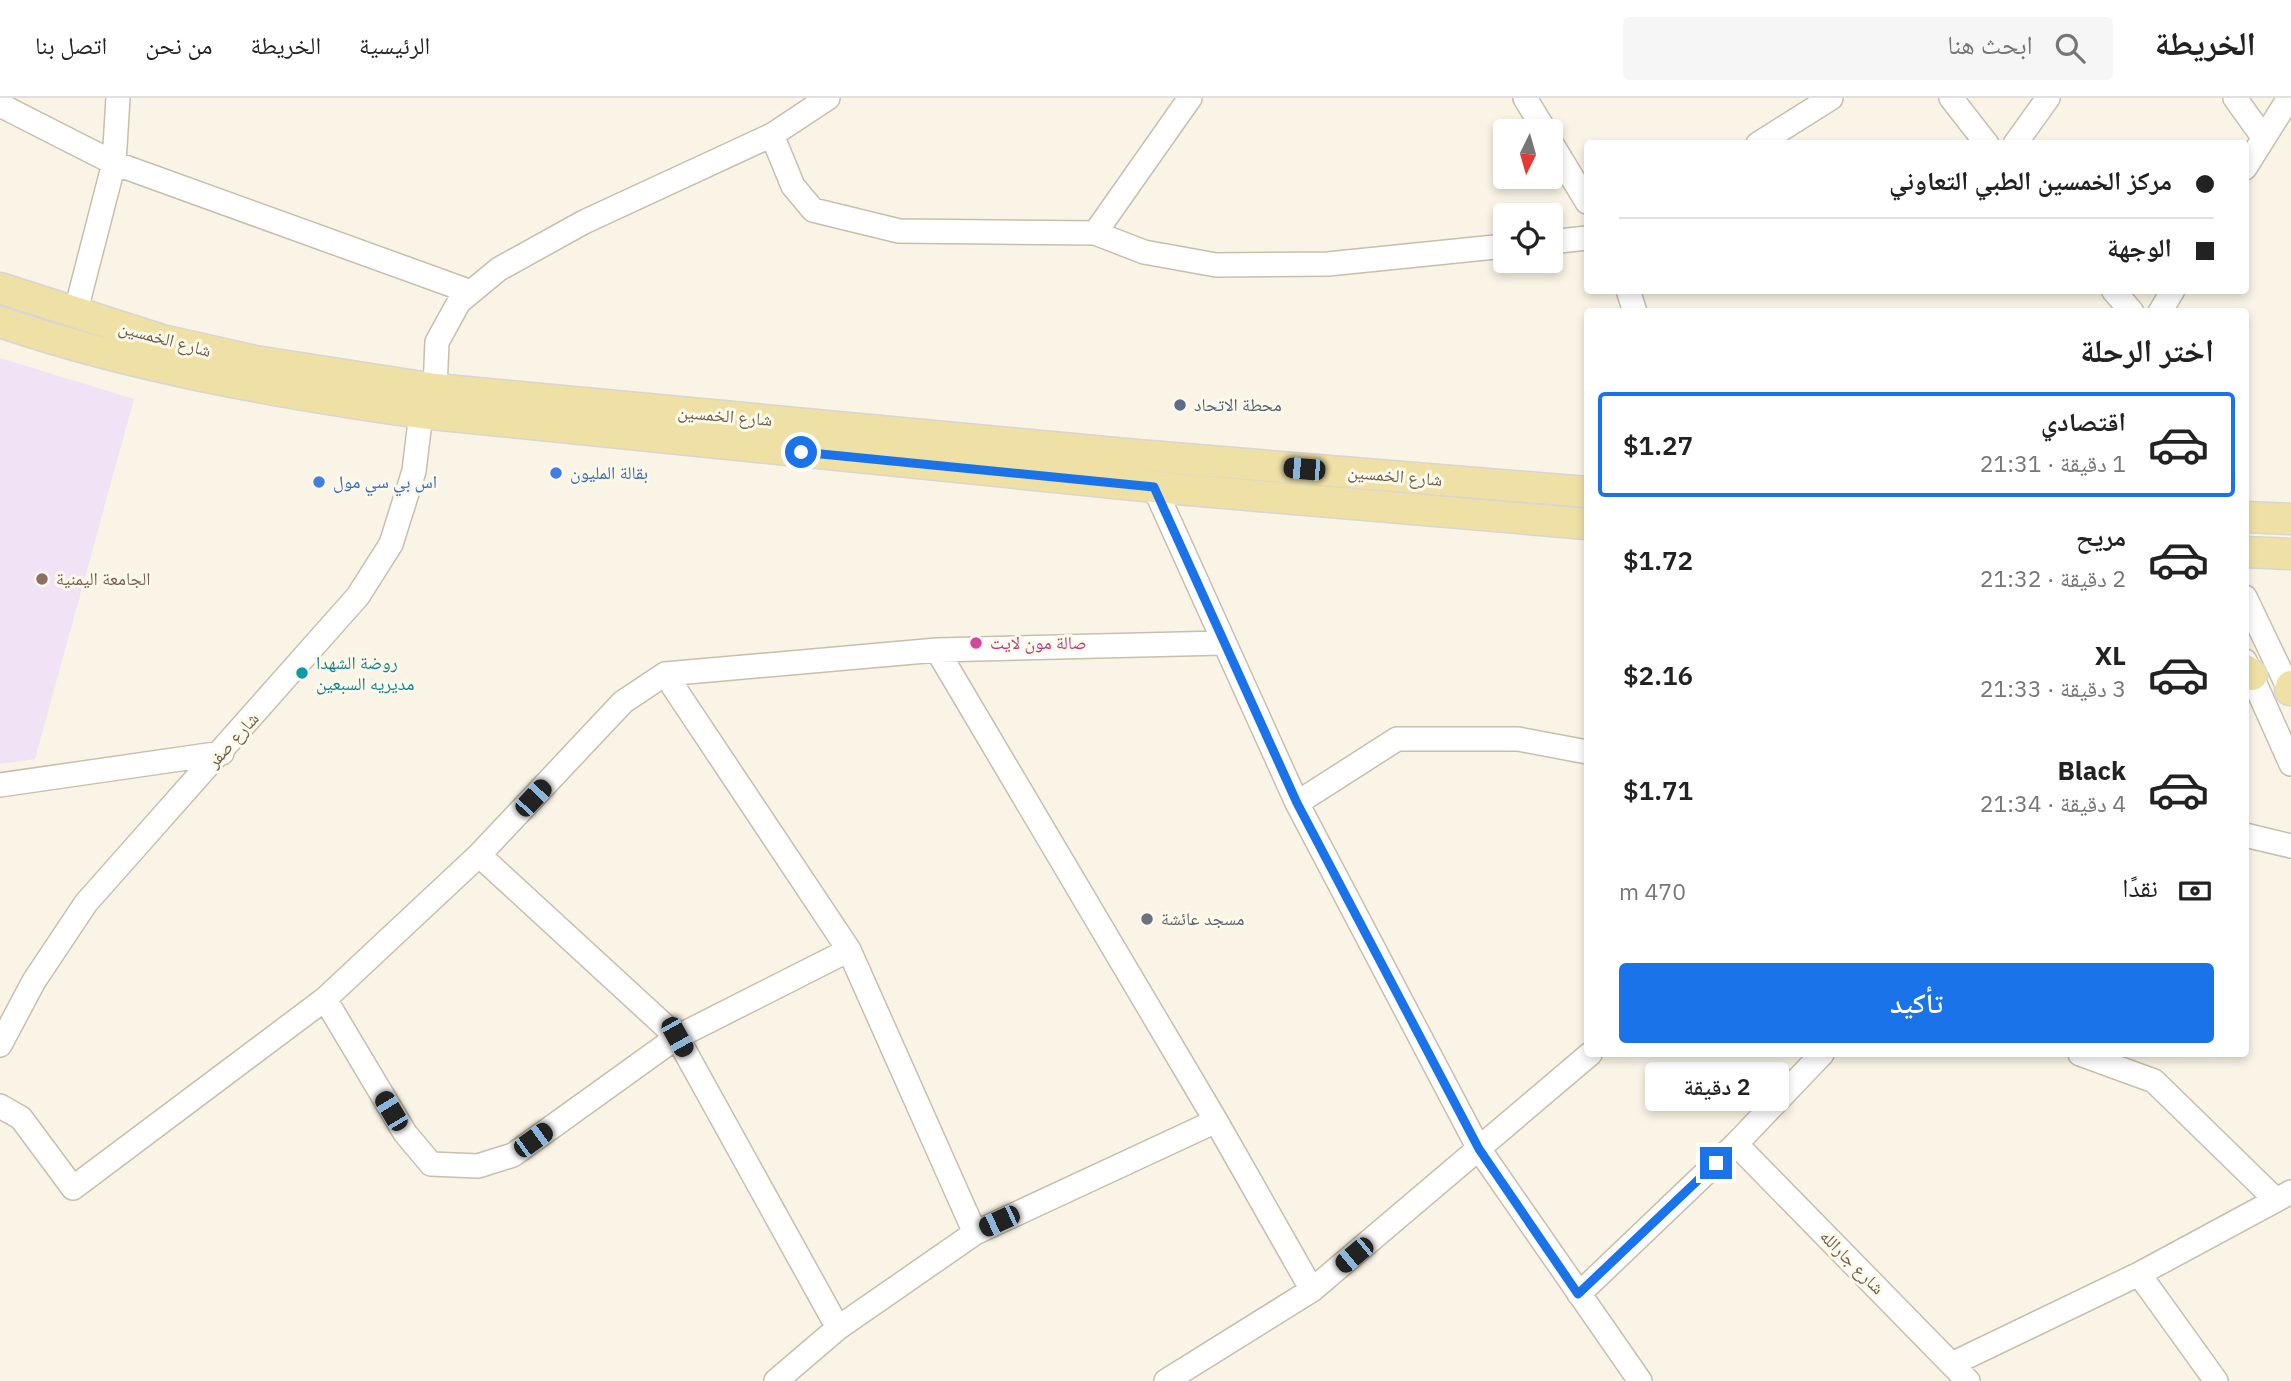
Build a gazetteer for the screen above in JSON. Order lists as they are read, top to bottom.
{
  "streets": {
    "main road": ["شارع الخمسين"],
    "street": ["شارع صفر", "شارع جارالله"]
  },
  "crossings": [
    ["شارع الخمسين", "شارع صفر"]
  ],
  "places": [
    "محطة الاتحاد",
    "بقالة المليون",
    "اس بي سي مول",
    "الجامعة اليمنية",
    "صالة مون لايت",
    "روضة الشهدا مديريه السبعين",
    "مسجد عائشة"
  ],
  "north": "bottom",
  "page": {
    "header": "الخريطة",
    "search": "ابحث هنا",
    "nav": [
      "الرئيسية",
      "الخريطة",
      "من نحن",
      "اتصل بنا"
    ],
    "banner": ["مركز الخمسين الطبي التعاوني", "الوجهة"],
    "heading": "اختر الرحلة",
    "list": [
      {
        "name": "اقتصادي",
        "note": "1 دقيقة · 21:31",
        "value": "$1.27"
      },
      {
        "name": "مريح",
        "note": "2 دقيقة · 21:32",
        "value": "$1.72"
      },
      {
        "name": "XL",
        "note": "3 دقيقة · 21:33",
        "value": "$2.16"
      },
      {
        "name": "Black",
        "note": "4 دقيقة · 21:34",
        "value": "$1.71"
      }
    ],
    "pay": ["نقدًا", "470 m"],
    "buttons": "تأكيد",
    "bubble": "2 دقيقة"
  }
}
